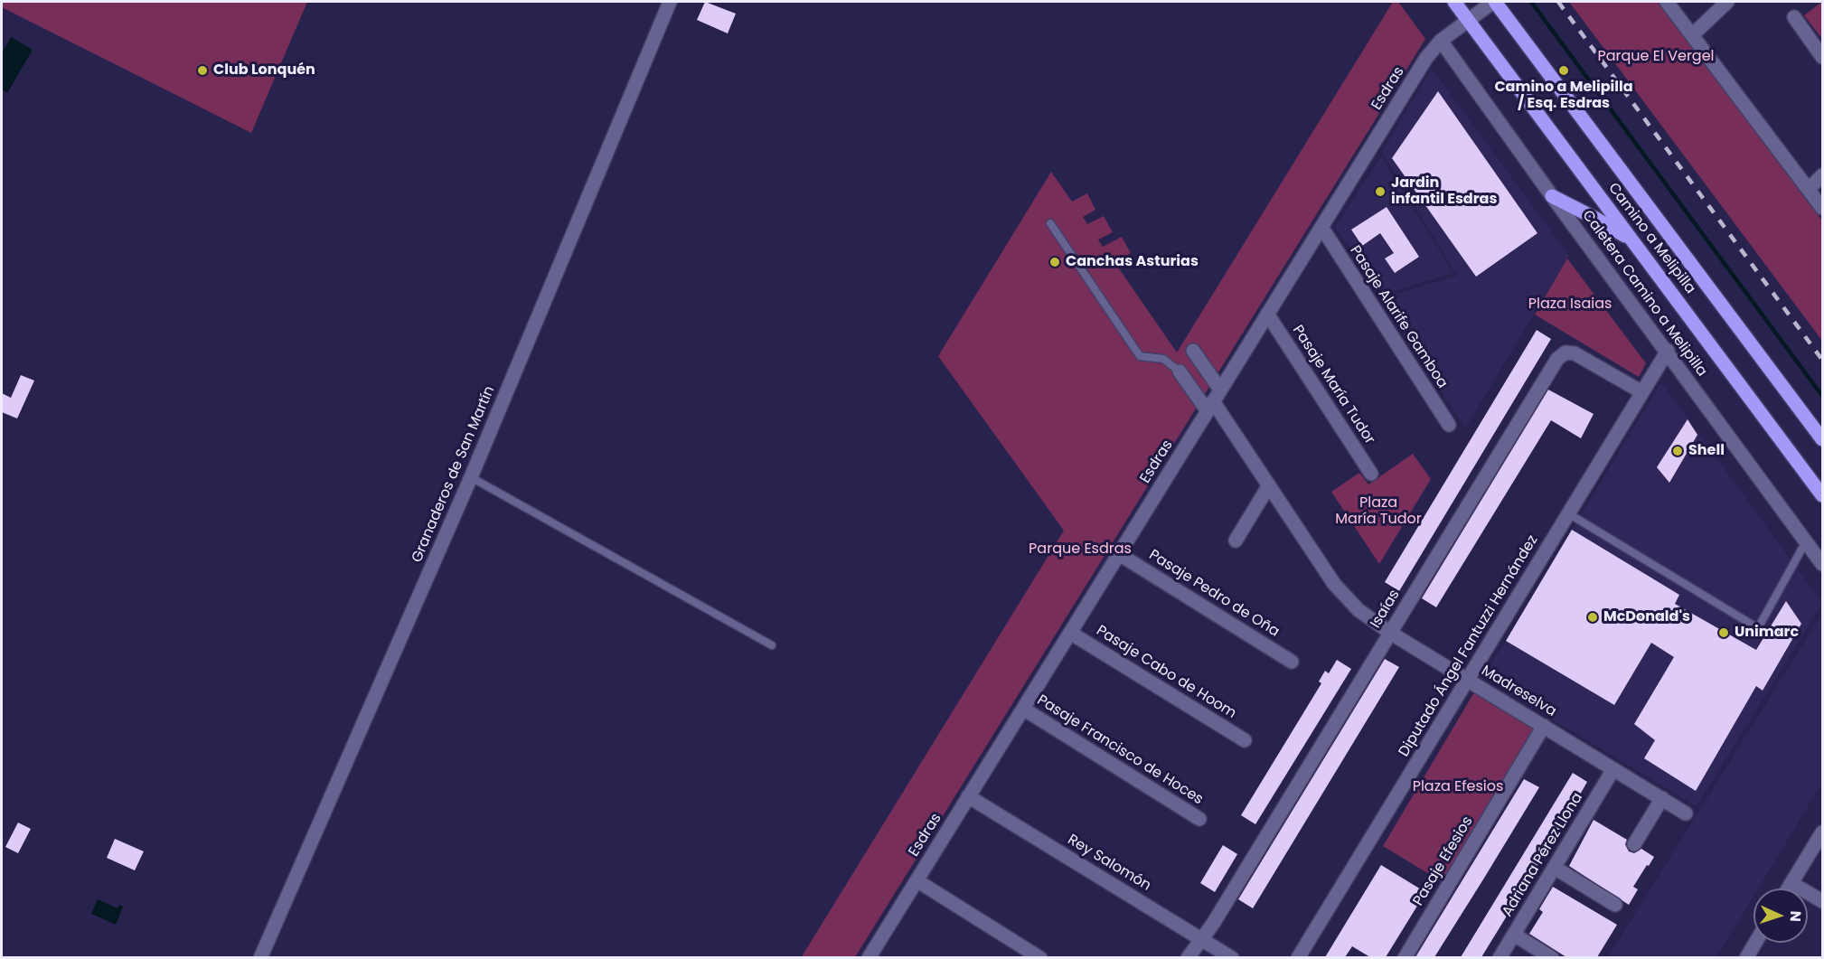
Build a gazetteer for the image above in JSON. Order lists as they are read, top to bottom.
{
  "streets": {
    "main road": ["Camino a Melipilla"],
    "street": [
      "Esdras",
      "Caletera Camino a Melipilla",
      "Pasaje Alarife Gamboa",
      "Pasaje María Tudor",
      "Granaderos de San Martín",
      "Pasaje Pedro de Oña",
      "Isaías",
      "Diputado Ángel Fantuzzi Hernández",
      "Pasaje Cabo de Hoom",
      "Madreselva",
      "Pasaje Francisco de Hoces",
      "Adriana Pérez Llona",
      "Pasaje Efesios",
      "Rey Salomón"
    ]
  },
  "crossings": [
    ["Esdras", "Camino a Melipilla"],
    ["Esdras", "Caletera Camino a Melipilla"],
    ["Esdras", "Pasaje Alarife Gamboa"],
    ["Esdras", "Pasaje María Tudor"],
    ["Esdras", "Pasaje Pedro de Oña"],
    ["Esdras", "Pasaje Cabo de Hoom"],
    ["Esdras", "Madreselva"],
    ["Esdras", "Pasaje Francisco de Hoces"],
    ["Esdras", "Rey Salomón"],
    ["Caletera Camino a Melipilla", "Diputado Ángel Fantuzzi Hernández"],
    ["Isaías", "Diputado Ángel Fantuzzi Hernández"],
    ["Isaías", "Madreselva"],
    ["Isaías", "Rey Salomón"],
    ["Diputado Ángel Fantuzzi Hernández", "Madreselva"],
    ["Madreselva", "Adriana Pérez Llona"],
    ["Madreselva", "Pasaje Efesios"]
  ],
  "parks": [
    "Parque El Vergel",
    "Plaza Isaias",
    "Plaza María Tudor",
    "Parque Esdras",
    "Plaza Efesios"
  ],
  "places": [
    "Club Lonquén",
    "Camino a Melipilla / Esq. Esdras",
    "Jardin infantil Esdras",
    "Canchas Asturias",
    "Shell",
    "McDonald's",
    "Unimarc"
  ],
  "north": "right"
}
